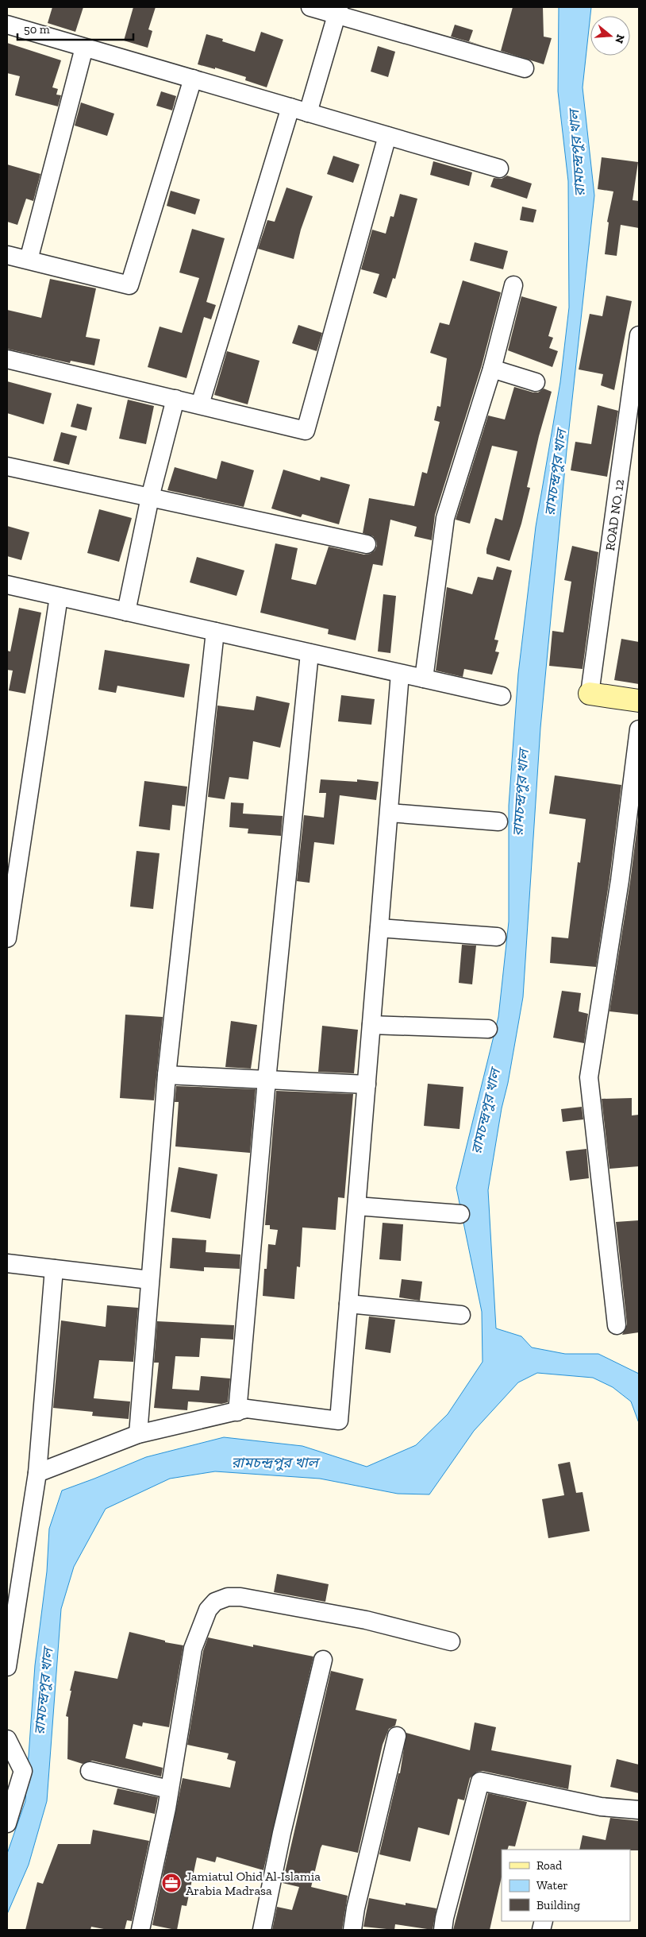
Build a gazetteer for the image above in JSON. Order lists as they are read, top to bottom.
{
  "streets": {
    "street": ["ROAD NO. 12"]
  },
  "water": ["রামচন্দ্রপুর খাল"],
  "places": {
    "office": ["Jamiatul Ohid Al-Islamia Arabia Madrasa"]
  },
  "legend": ["Road", "Water", "Building"],
  "scale_bar": "50 m",
  "north": "right"
}
